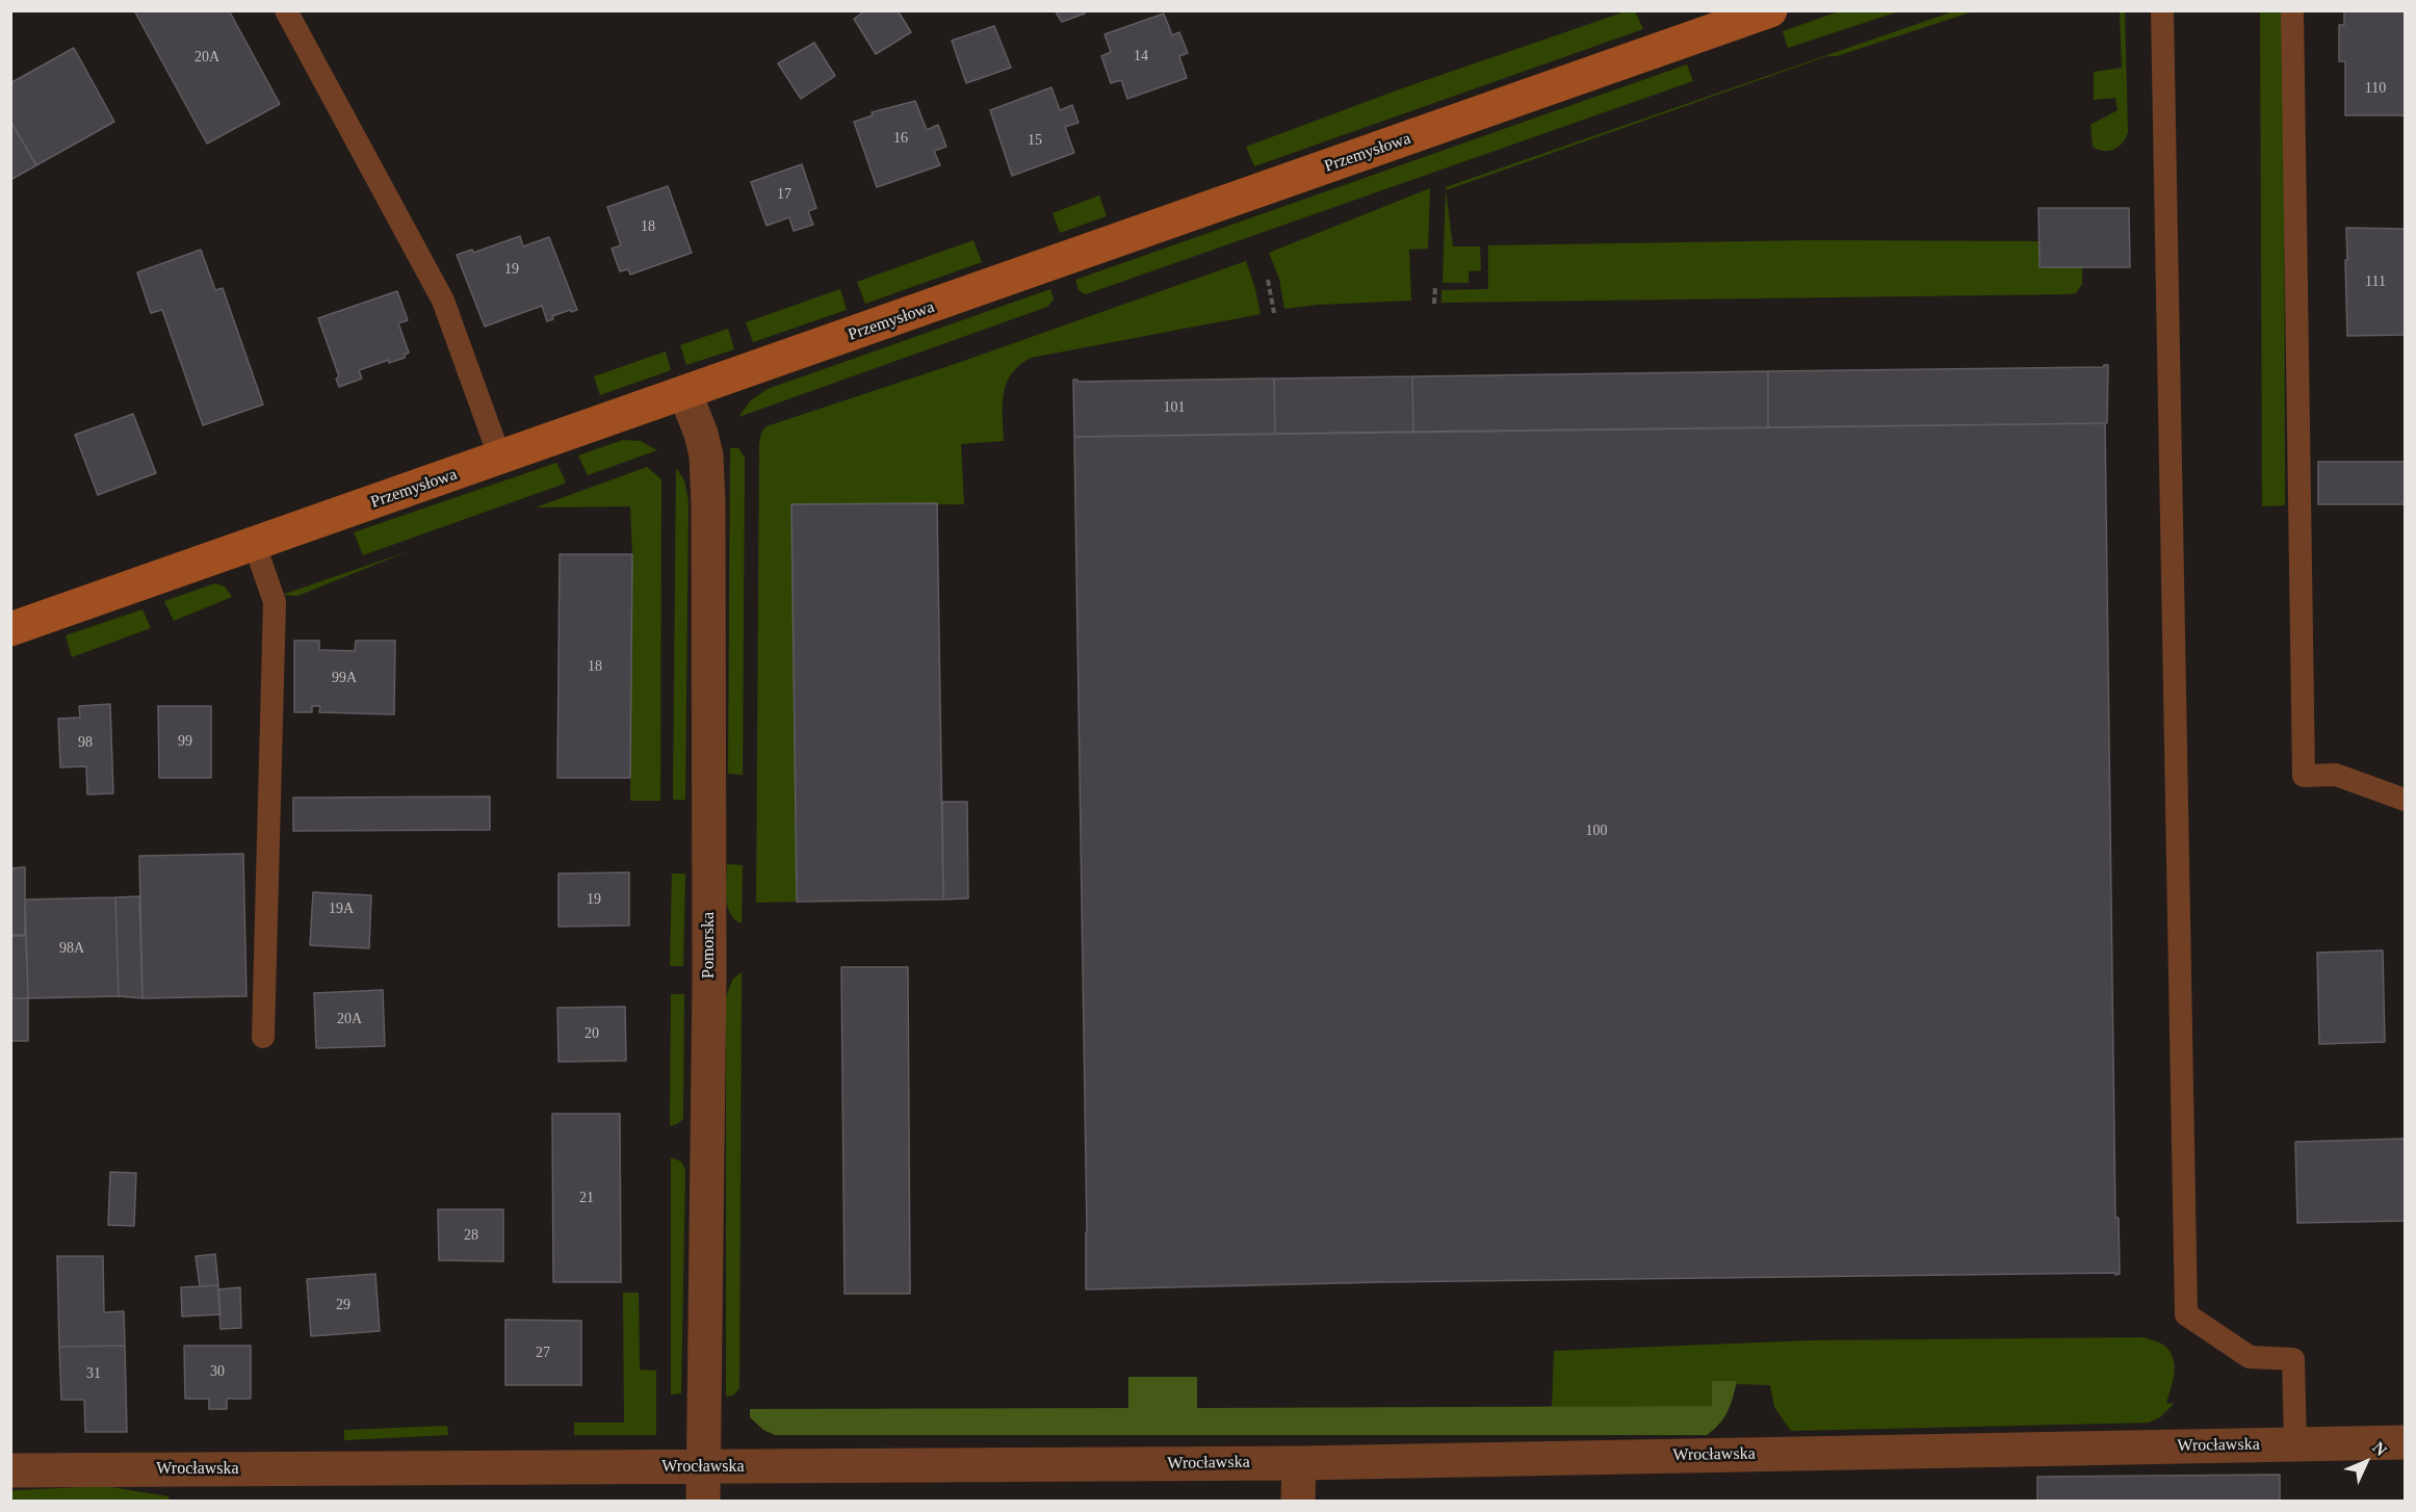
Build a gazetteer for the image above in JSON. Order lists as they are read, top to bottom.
{
  "streets": {
    "street": ["Przemysłowa", "Pomorska", "Wrocławska"]
  },
  "crossings": [
    ["Przemysłowa", "Pomorska"],
    ["Pomorska", "Wrocławska"]
  ],
  "house_numbers": [
    "14",
    "20A",
    "110",
    "16",
    "15",
    "17",
    "18",
    "19",
    "111",
    "101",
    "18",
    "99A",
    "99",
    "98",
    "100",
    "19",
    "19A",
    "98A",
    "20A",
    "20",
    "21",
    "28",
    "29",
    "27",
    "30",
    "31"
  ],
  "north": "top right"
}
